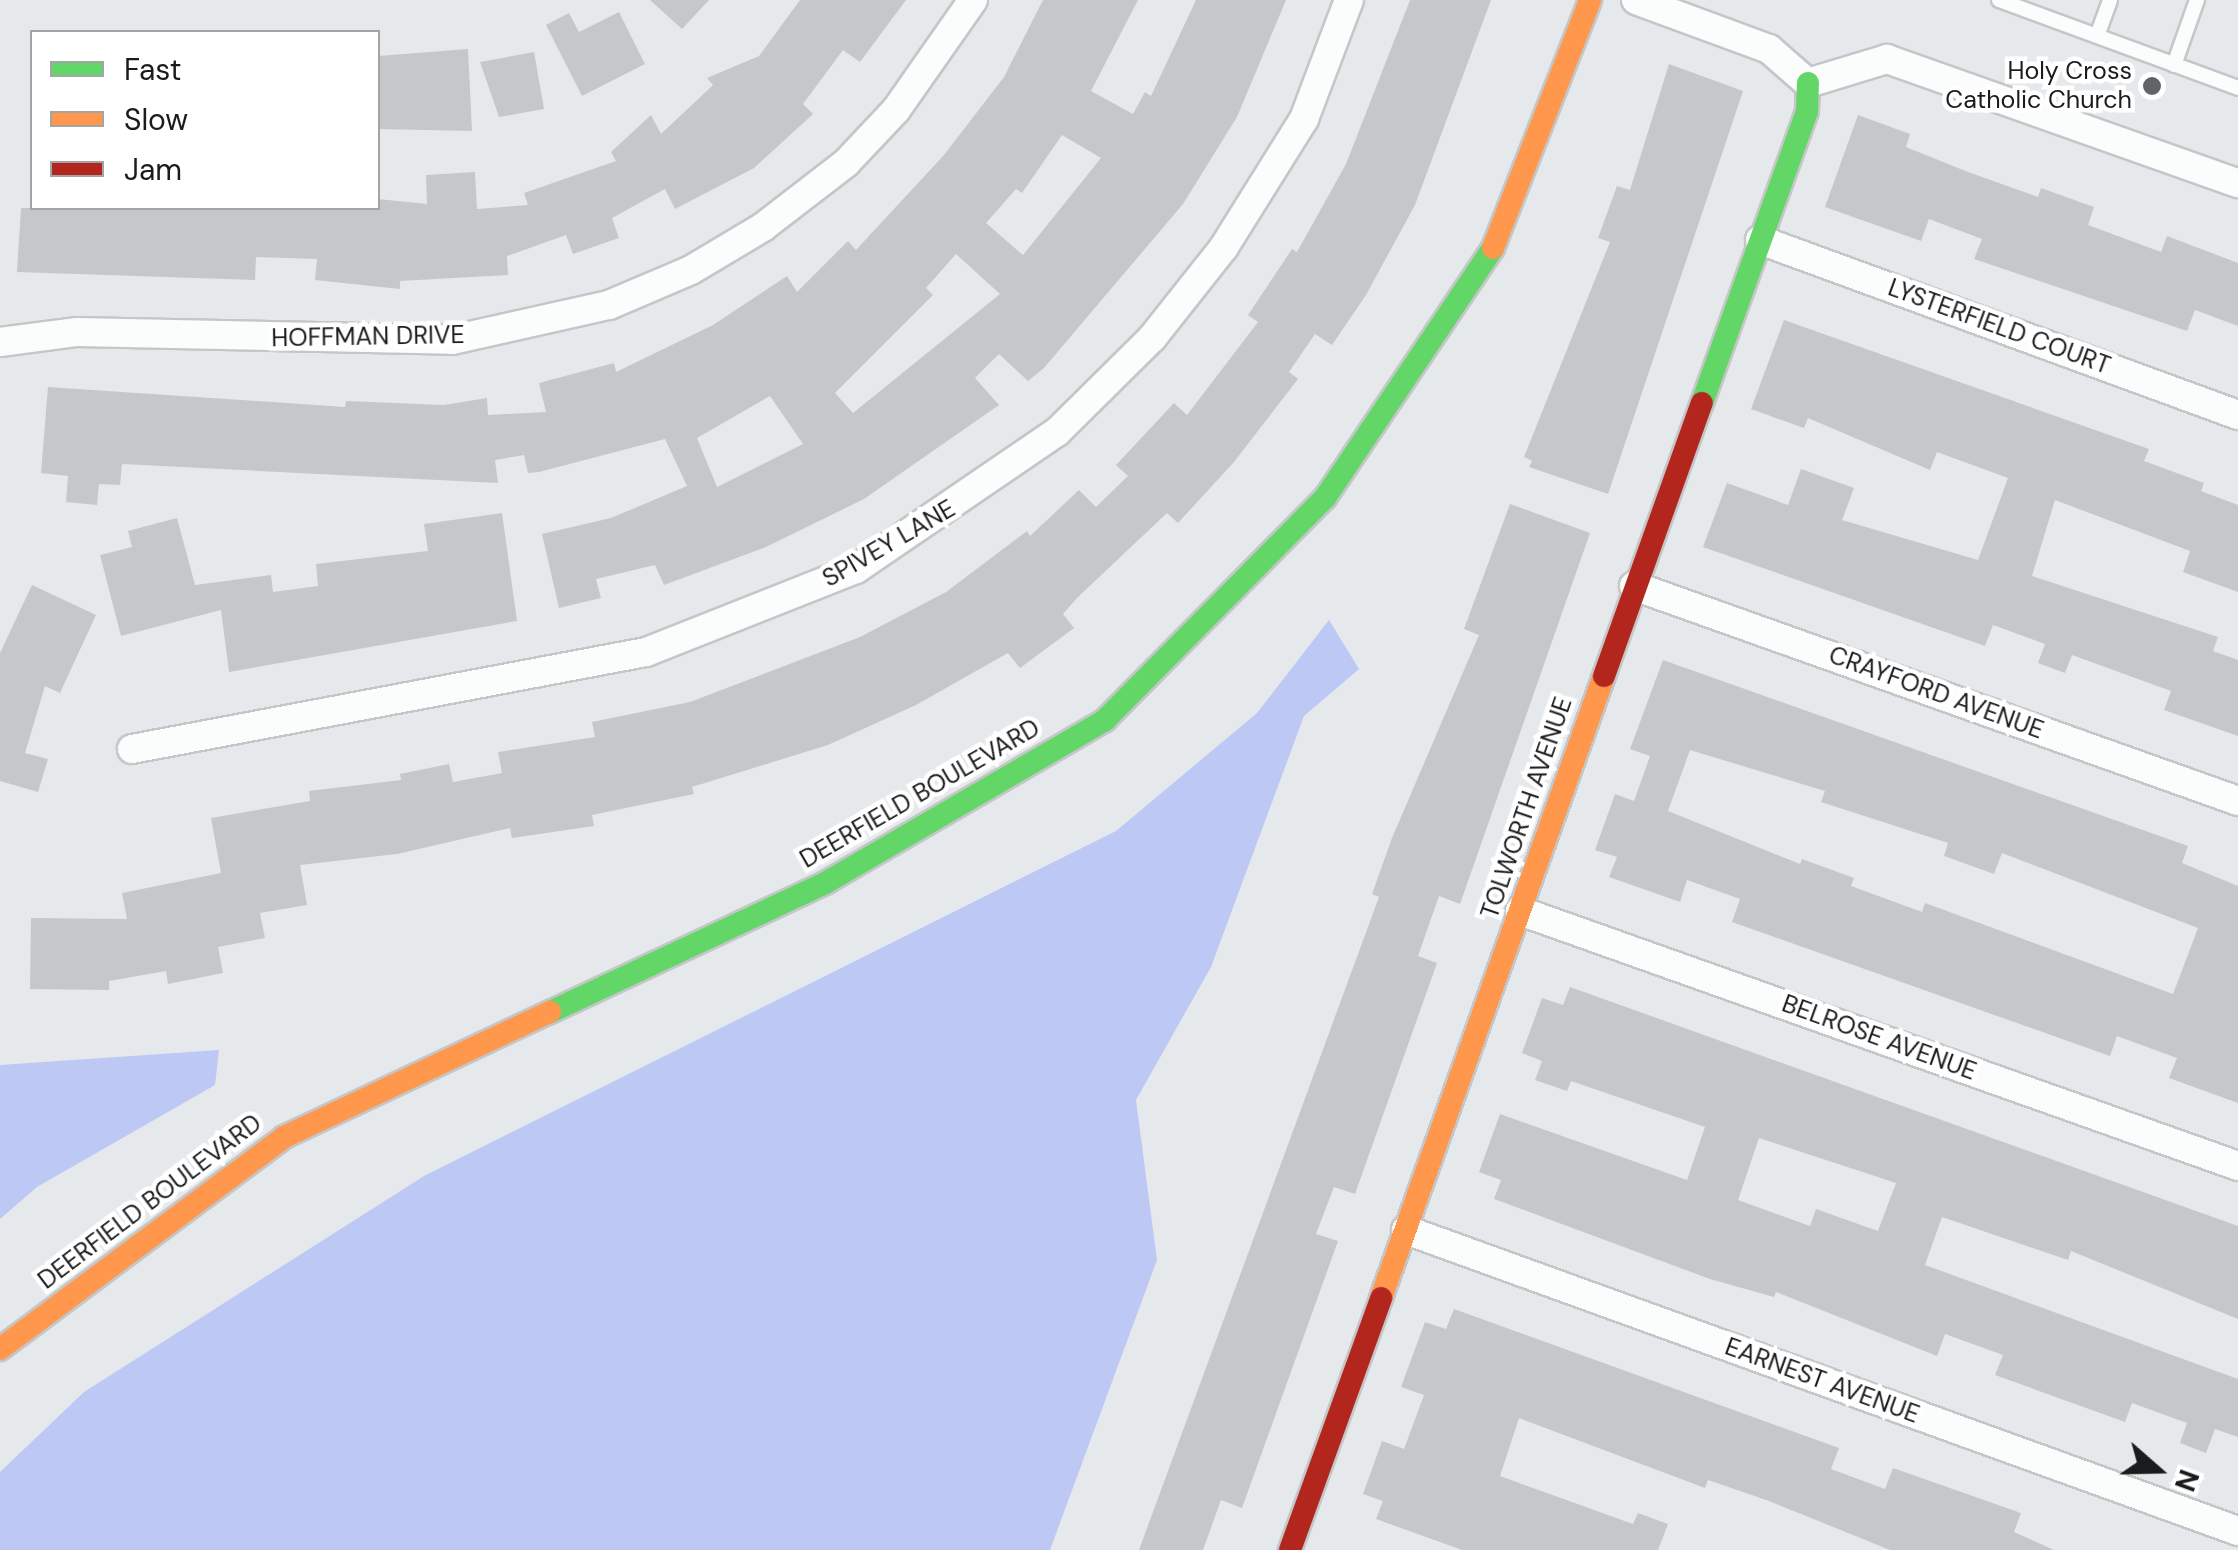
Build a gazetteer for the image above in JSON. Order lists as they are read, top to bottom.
{
  "streets": {
    "street": [
      "LYSTERFIELD COURT",
      "HOFFMAN DRIVE",
      "SPIVEY LANE",
      "CRAYFORD AVENUE",
      "DEERFIELD BOULEVARD",
      "TOLWORTH AVENUE",
      "BELROSE AVENUE",
      "EARNEST AVENUE"
    ]
  },
  "crossings": [
    ["LYSTERFIELD COURT", "TOLWORTH AVENUE"],
    ["CRAYFORD AVENUE", "TOLWORTH AVENUE"],
    ["TOLWORTH AVENUE", "BELROSE AVENUE"],
    ["TOLWORTH AVENUE", "EARNEST AVENUE"]
  ],
  "places": ["Holy Cross Catholic Church"],
  "legend": ["Fast", "Slow", "Jam"],
  "north": "right"
}
